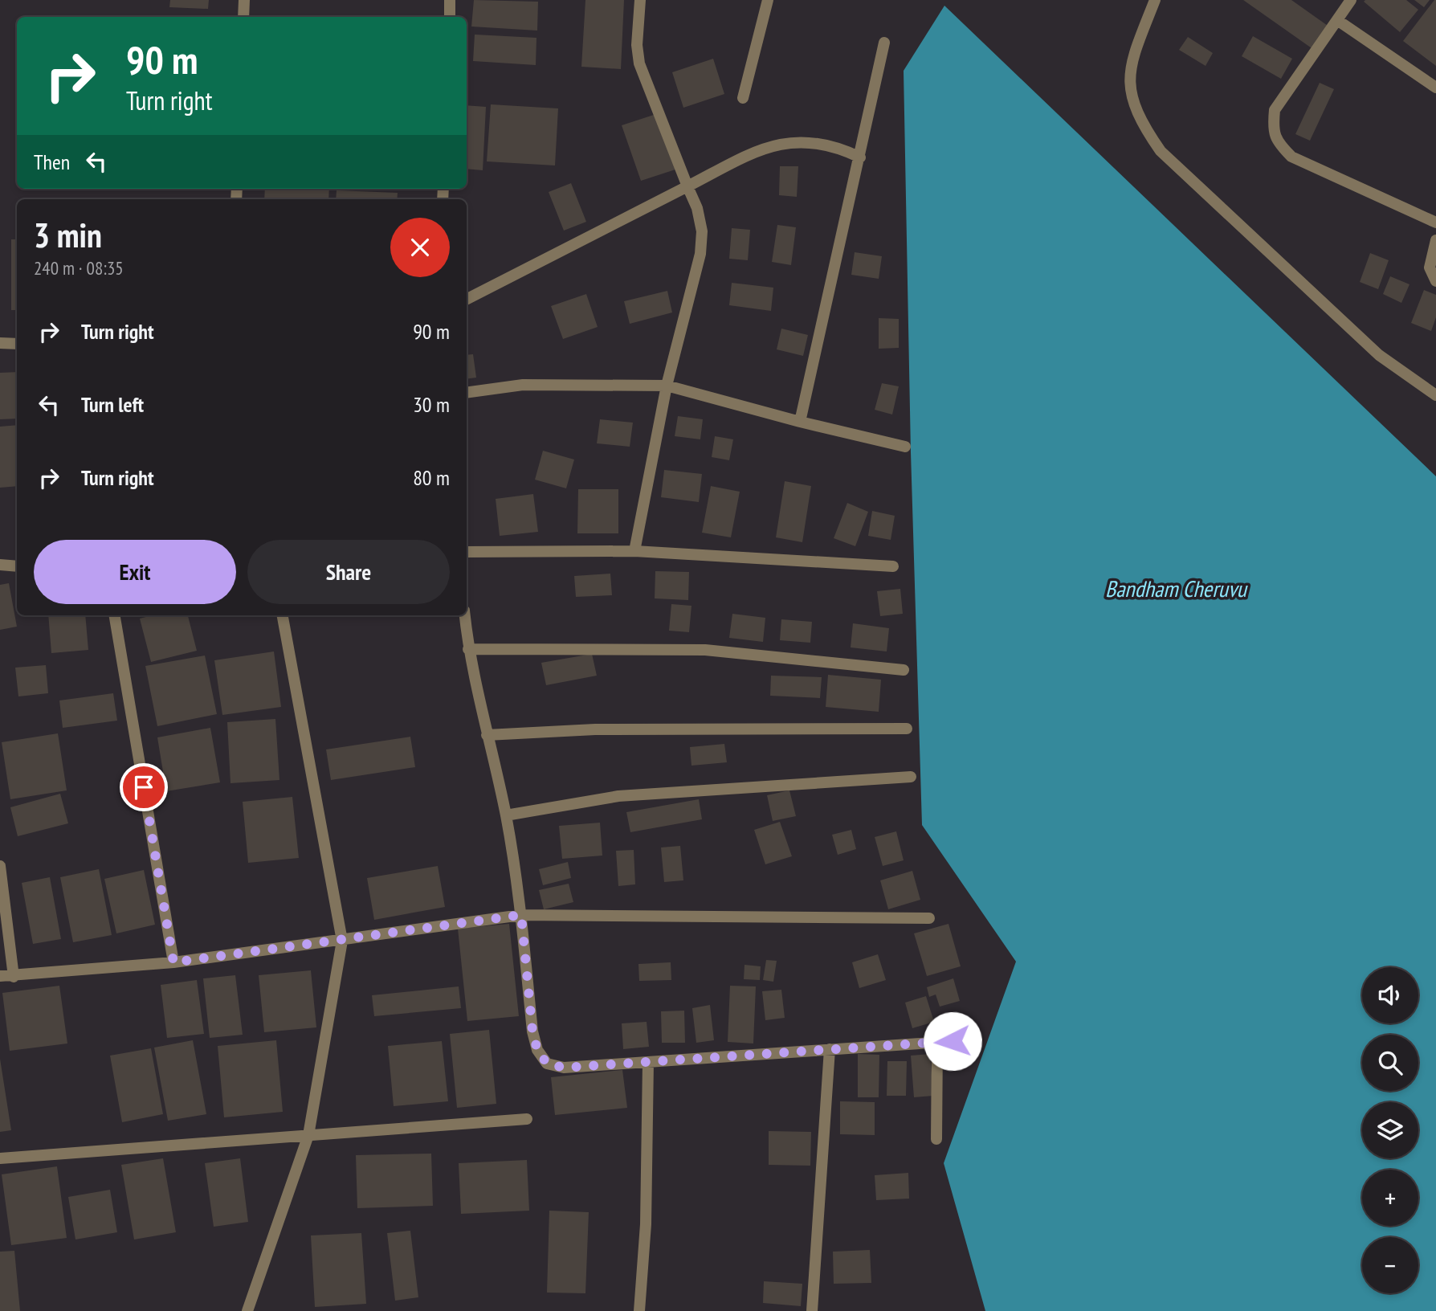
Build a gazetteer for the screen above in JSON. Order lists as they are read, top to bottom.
{
  "water": ["Bandham Cheruvu"],
  "page": {
    "turn": ["90 m", "Turn right"],
    "then": "Then",
    "heading": ["3 min", "240 m · 08:35"],
    "list": [
      {
        "name": "Turn right",
        "value": "90 m"
      },
      {
        "name": "Turn left",
        "value": "30 m"
      },
      {
        "name": "Turn right",
        "value": "80 m"
      }
    ],
    "buttons": ["Exit", "Share"],
    "map_buttons": ["+", "−"]
  }
}
